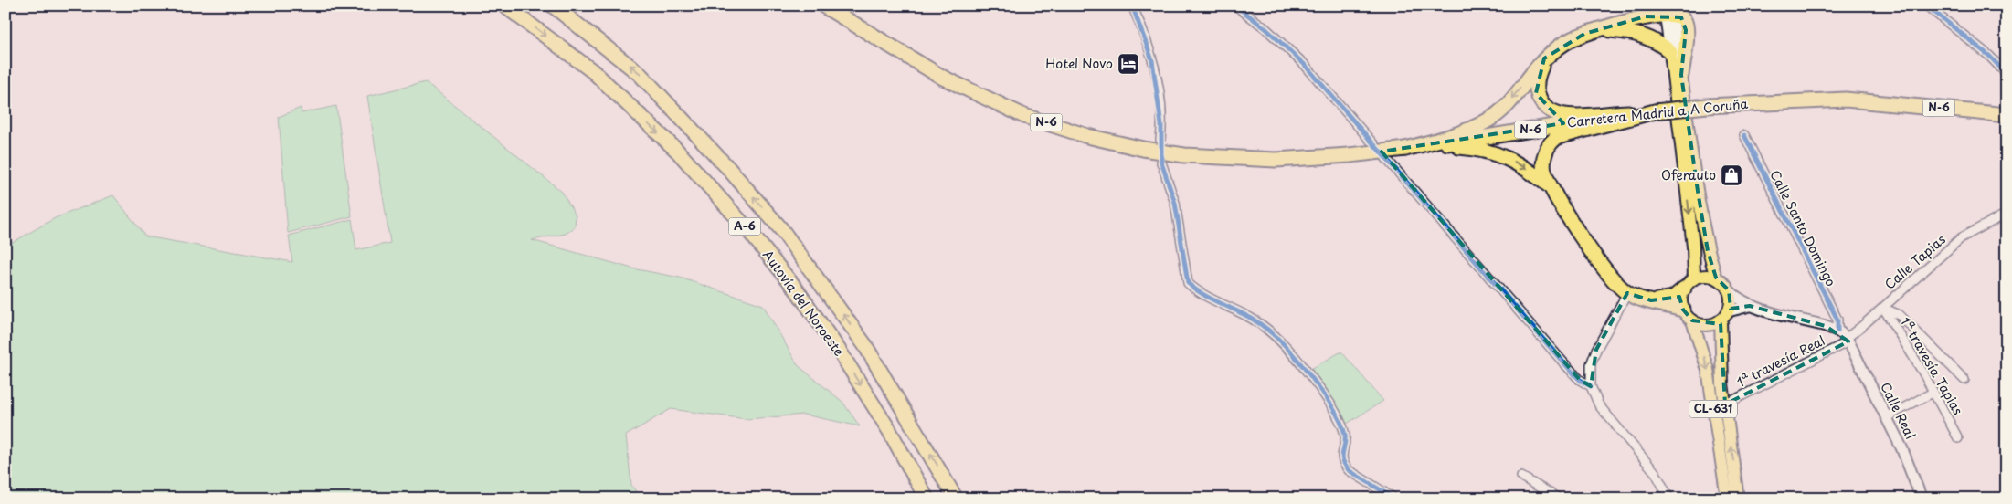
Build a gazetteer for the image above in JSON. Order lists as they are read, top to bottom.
{
  "streets": {
    "highway": [
      "N-6",
      "Carretera Madrid a A Coruña",
      "A-6",
      "Autovía del Noroeste"
    ],
    "main road": ["CL-631", "Calle Real"],
    "street": [
      "Calle Santo Domingo",
      "Calle Tapias",
      "1ª travesía Real",
      "1ª travesía Tapias"
    ]
  },
  "crossings": [
    ["Calle Santo Domingo", "Calle Tapias"],
    ["Calle Santo Domingo", "1ª travesía Real"],
    ["Calle Santo Domingo", "Calle Real"],
    ["Calle Tapias", "1ª travesía Real"],
    ["Calle Tapias", "1ª travesía Tapias"],
    ["Calle Tapias", "Calle Real"],
    ["1ª travesía Real", "CL-631"],
    ["1ª travesía Real", "Calle Real"]
  ],
  "places": {
    "hotel": ["Hotel Novo"],
    "shop": ["Oferauto"]
  }
}
